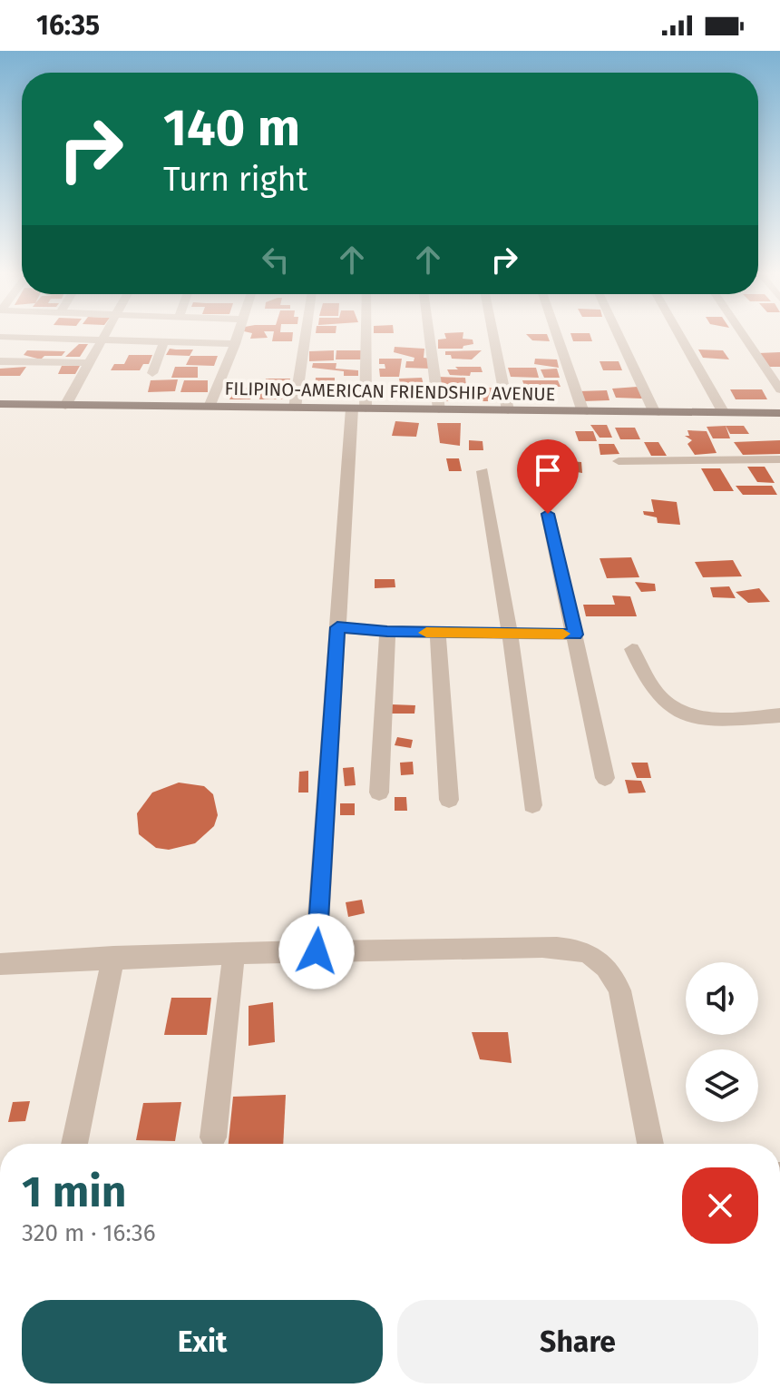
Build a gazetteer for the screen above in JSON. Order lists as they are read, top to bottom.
{
  "streets": {
    "main road": ["FILIPINO-AMERICAN FRIENDSHIP AVENUE"]
  },
  "page": {
    "status": "16:35",
    "turn": ["140 m", "Turn right"],
    "heading": ["1 min", "320 m · 16:36"],
    "buttons": ["Exit", "Share"]
  }
}
